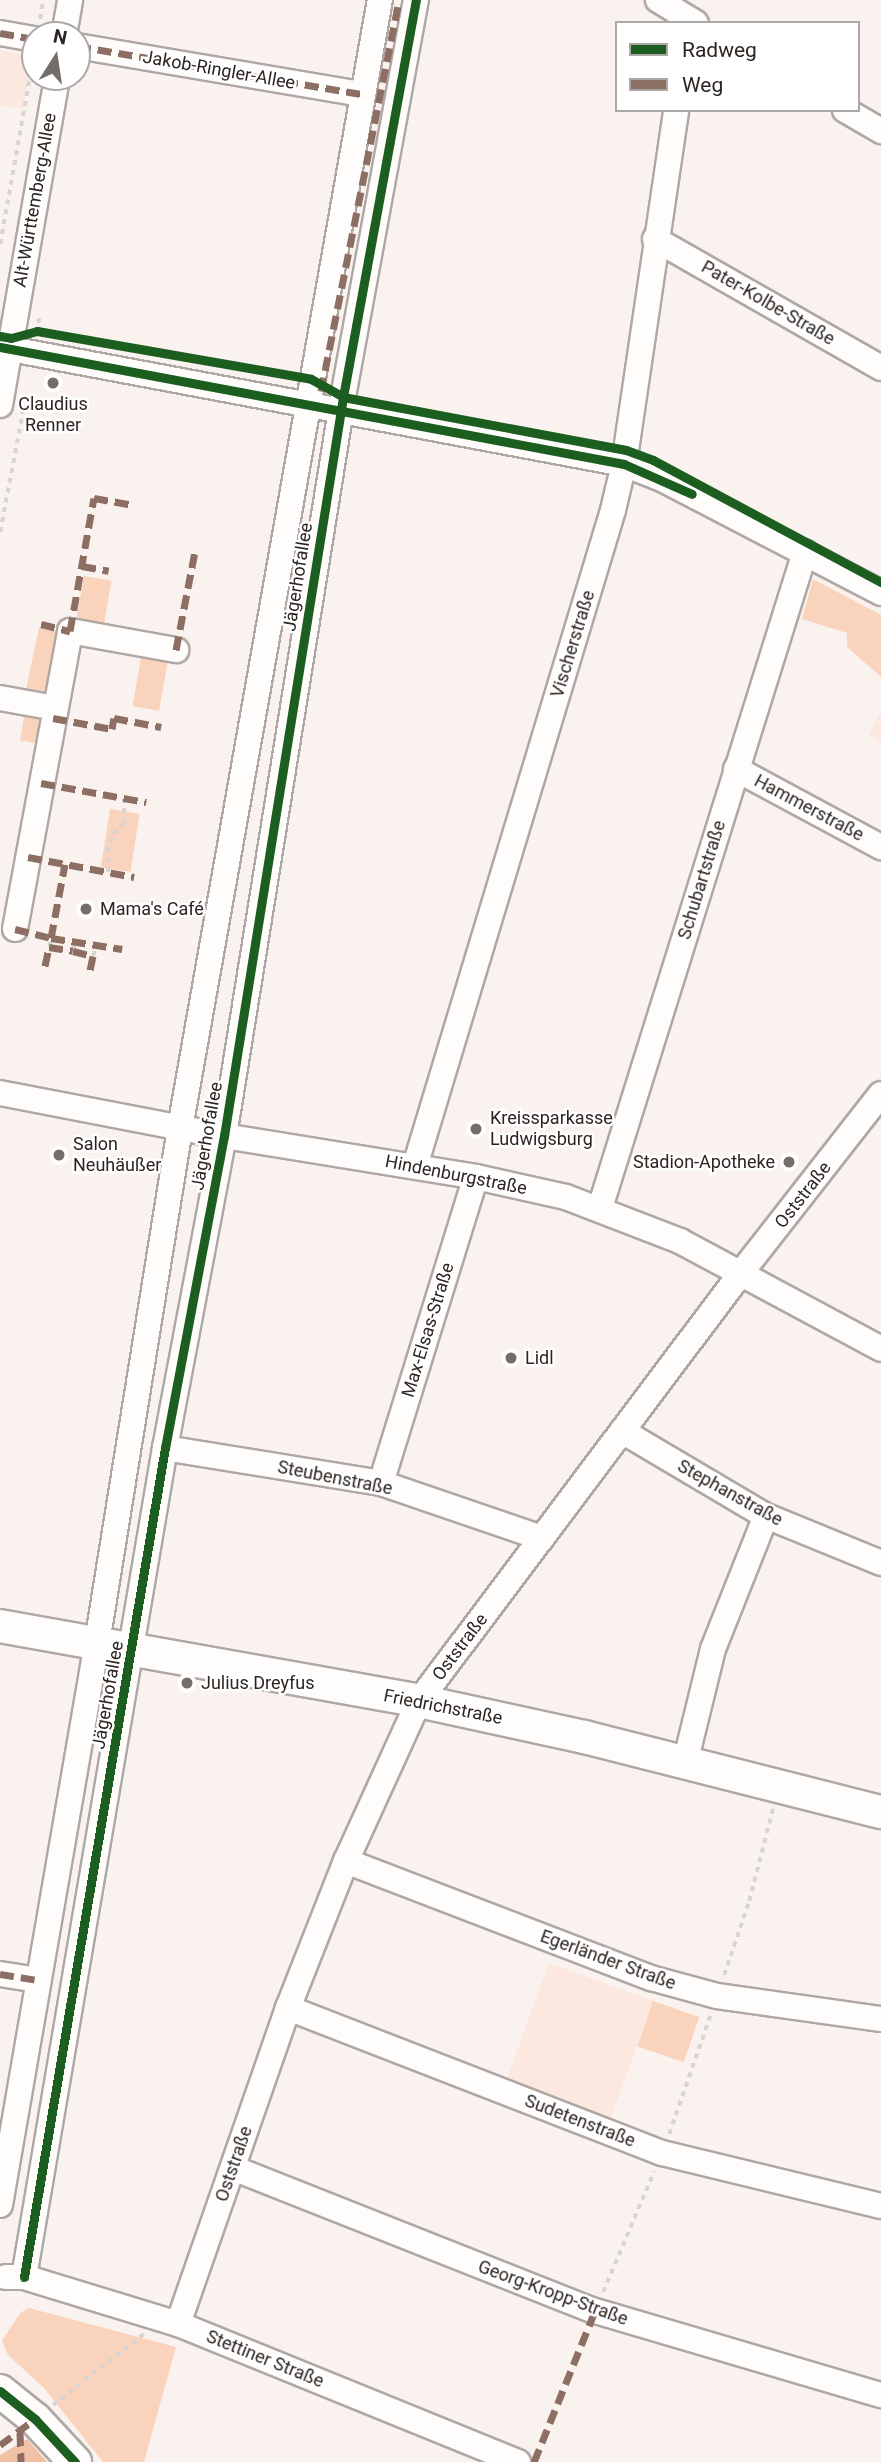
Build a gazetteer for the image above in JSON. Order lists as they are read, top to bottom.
{
  "streets": {
    "main road": ["Friedrichstraße"],
    "street": [
      "Jakob-Ringler-Allee",
      "Alt-Württemberg-Allee",
      "Pater-Kolbe-Straße",
      "Jägerhofallee",
      "Vischerstraße",
      "Hammerstraße",
      "Schubartstraße",
      "Hindenburgstraße",
      "Oststraße",
      "Max-Elsas-Straße",
      "Steubenstraße",
      "Stephanstraße",
      "Egerländer Straße",
      "Sudetenstraße",
      "Georg-Kropp-Straße",
      "Stettiner Straße"
    ]
  },
  "crossings": [
    ["Jakob-Ringler-Allee", "Jägerhofallee"],
    ["Pater-Kolbe-Straße", "Vischerstraße"],
    ["Jägerhofallee", "Hindenburgstraße"],
    ["Jägerhofallee", "Steubenstraße"],
    ["Jägerhofallee", "Friedrichstraße"],
    ["Jägerhofallee", "Stettiner Straße"],
    ["Vischerstraße", "Hindenburgstraße"],
    ["Hammerstraße", "Schubartstraße"],
    ["Schubartstraße", "Hindenburgstraße"],
    ["Hindenburgstraße", "Oststraße"],
    ["Hindenburgstraße", "Max-Elsas-Straße"],
    ["Oststraße", "Steubenstraße"],
    ["Oststraße", "Stephanstraße"],
    ["Oststraße", "Friedrichstraße"],
    ["Oststraße", "Egerländer Straße"],
    ["Oststraße", "Sudetenstraße"],
    ["Oststraße", "Georg-Kropp-Straße"],
    ["Oststraße", "Stettiner Straße"],
    ["Max-Elsas-Straße", "Steubenstraße"]
  ],
  "places": [
    "Claudius Renner",
    "Mama's Café",
    "Kreissparkasse Ludwigsburg",
    "Salon Neuhäußer",
    "Stadion-Apotheke",
    "Lidl",
    "Julius Dreyfus"
  ],
  "legend": ["Radweg", "Weg"],
  "north": "top"
}
